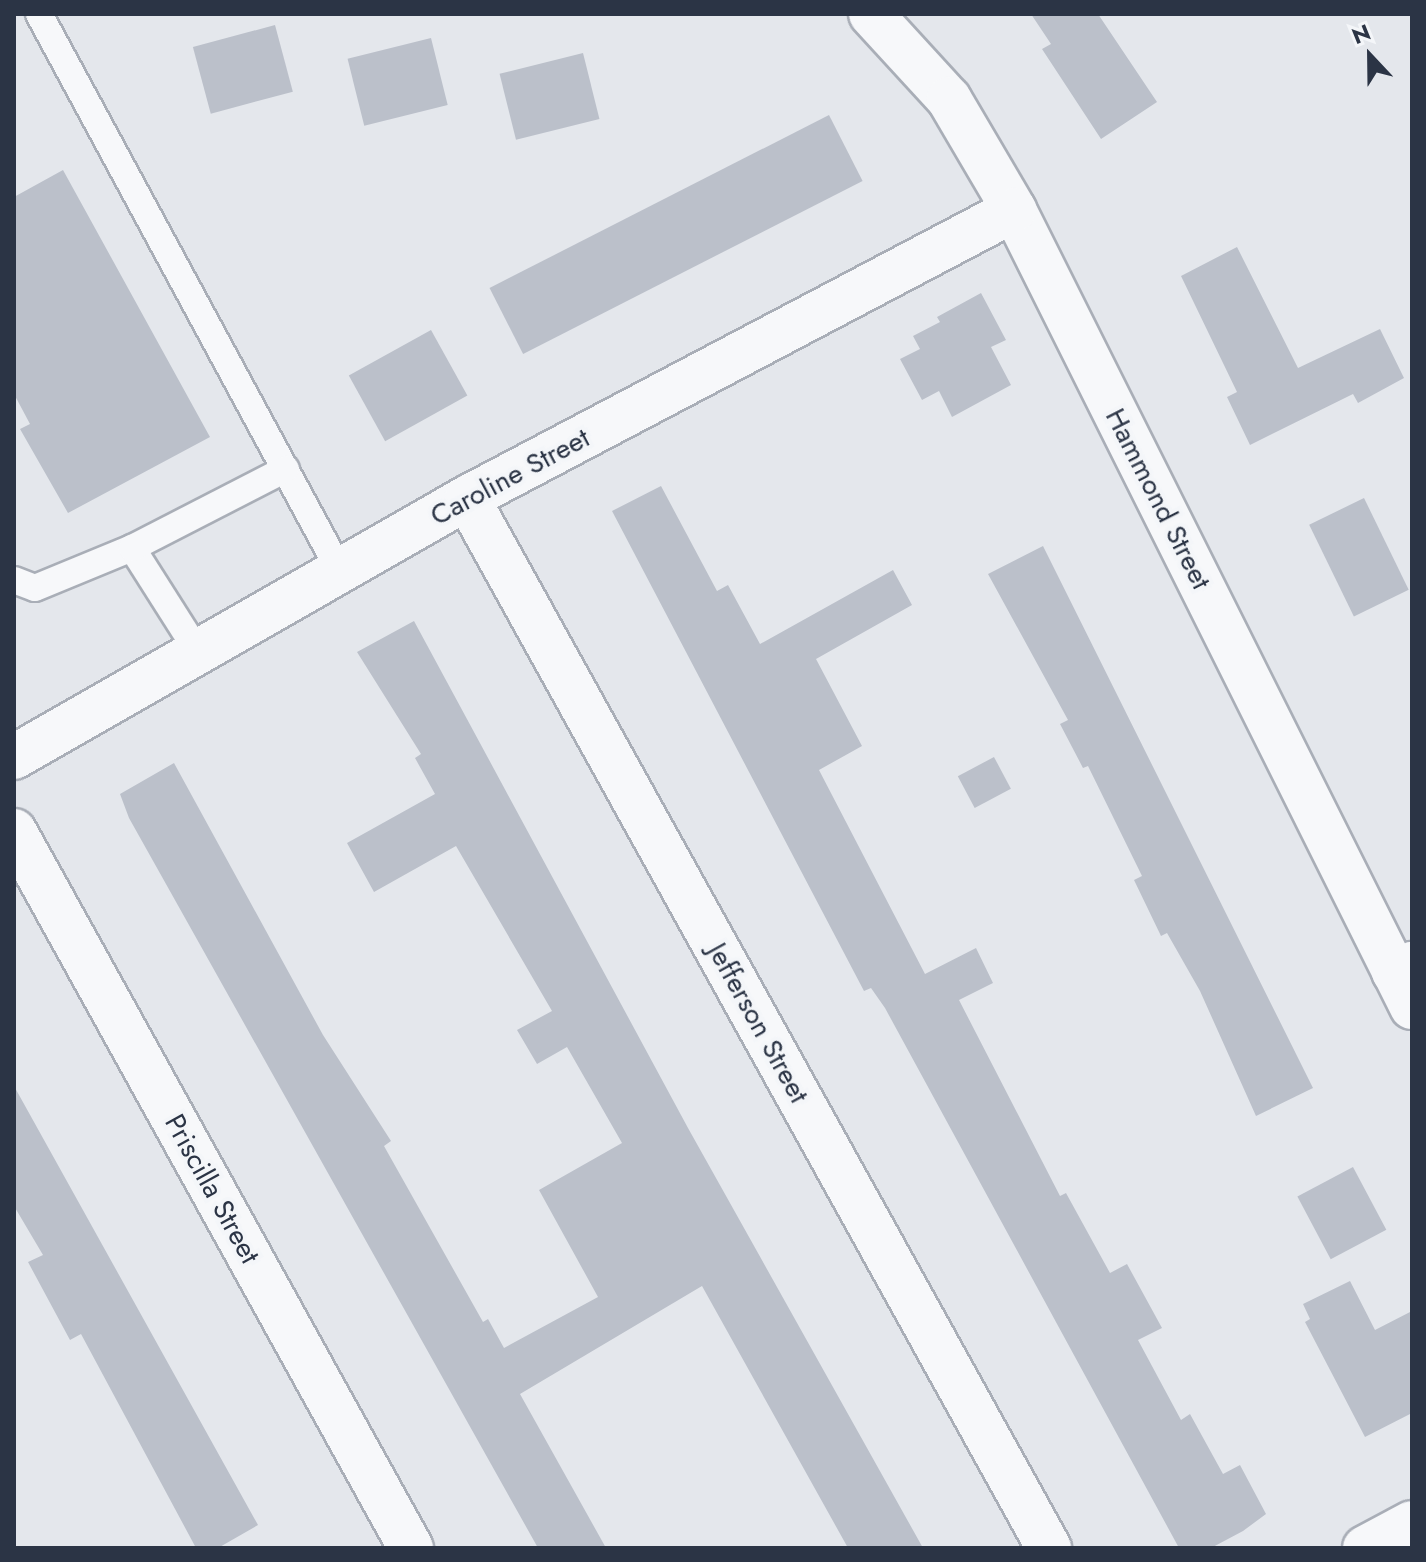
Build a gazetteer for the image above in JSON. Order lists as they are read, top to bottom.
{
  "streets": {
    "street": [
      "Caroline Street",
      "Hammond Street",
      "Jefferson Street",
      "Priscilla Street"
    ]
  },
  "crossings": [
    ["Caroline Street", "Hammond Street"],
    ["Caroline Street", "Jefferson Street"]
  ],
  "north": "top"
}
